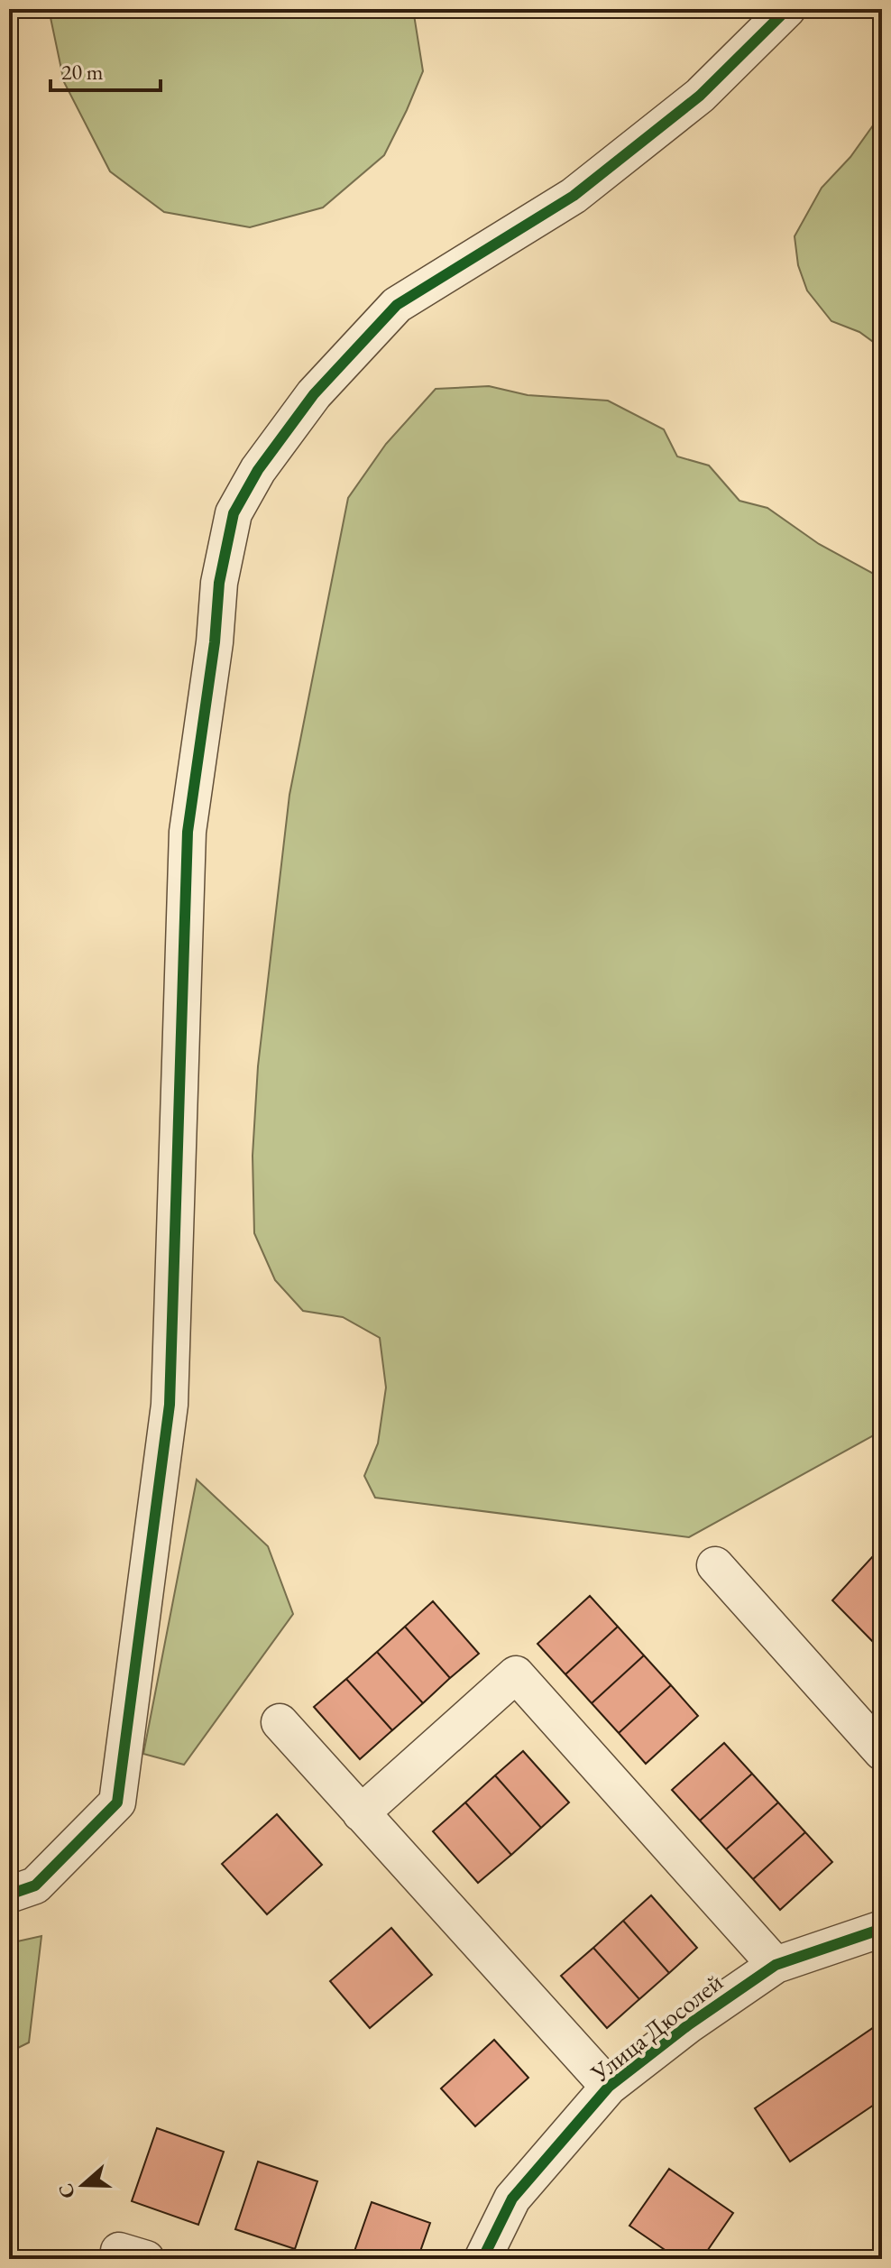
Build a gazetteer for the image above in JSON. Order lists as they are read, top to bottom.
{
  "streets": {
    "street": ["Улица Дюсолей"]
  },
  "scale_bar": "20 m",
  "north": "left"
}
